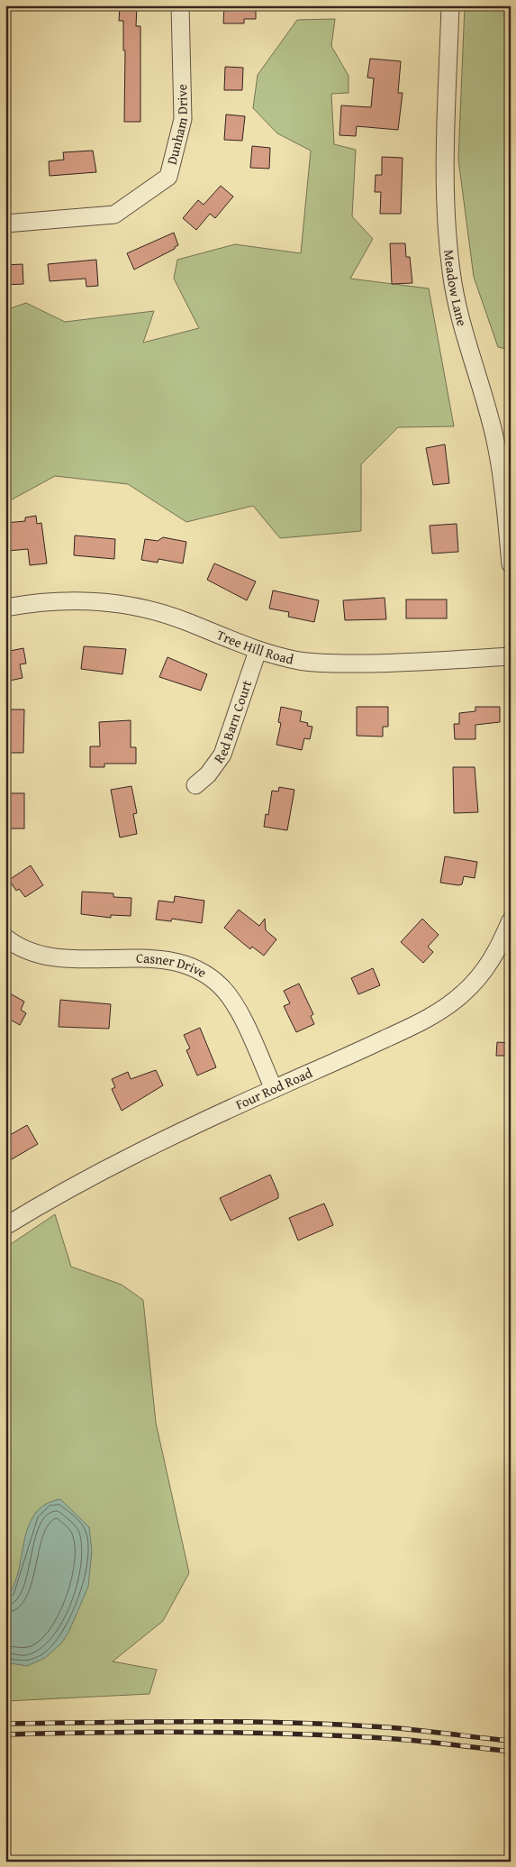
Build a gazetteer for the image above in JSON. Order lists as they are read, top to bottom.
{
  "streets": {
    "street": [
      "Dunham Drive",
      "Meadow Lane",
      "Tree Hill Road",
      "Red Barn Court",
      "Casner Drive",
      "Four Rod Road"
    ]
  },
  "crossings": [
    ["Tree Hill Road", "Red Barn Court"],
    ["Casner Drive", "Four Rod Road"]
  ]
}
